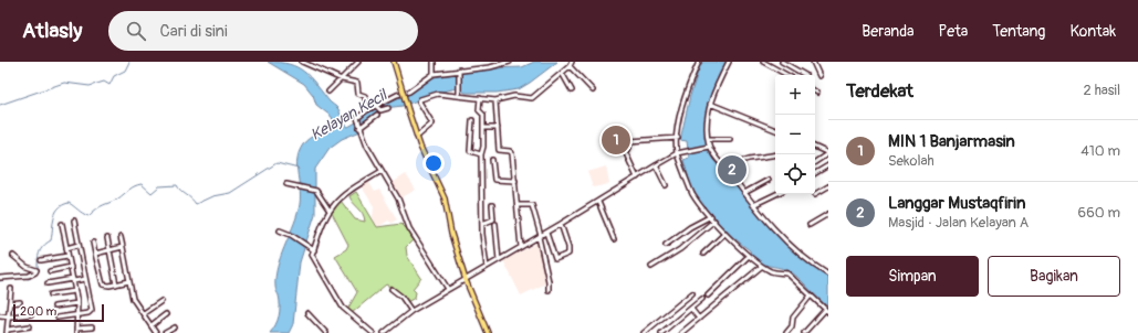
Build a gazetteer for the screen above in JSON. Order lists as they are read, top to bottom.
{
  "water": ["Kelayan Kecil"],
  "scale_bar": "200 m",
  "page": {
    "header": "Atlasly",
    "search": "Cari di sini",
    "nav": [
      "Beranda",
      "Peta",
      "Tentang",
      "Kontak"
    ],
    "heading": ["Terdekat", "2 hasil"],
    "map_buttons": ["+", "−"],
    "list": [
      {
        "mark": "1",
        "name": "MIN 1 Banjarmasin",
        "note": "Sekolah",
        "value": "410 m"
      },
      {
        "mark": "2",
        "name": "Langgar Mustaqfirin",
        "note": "Masjid · Jalan Kelayan A",
        "value": "660 m"
      }
    ],
    "pins": ["1", "2"],
    "buttons": ["Simpan", "Bagikan"],
    "scale": "200 m"
  }
}
